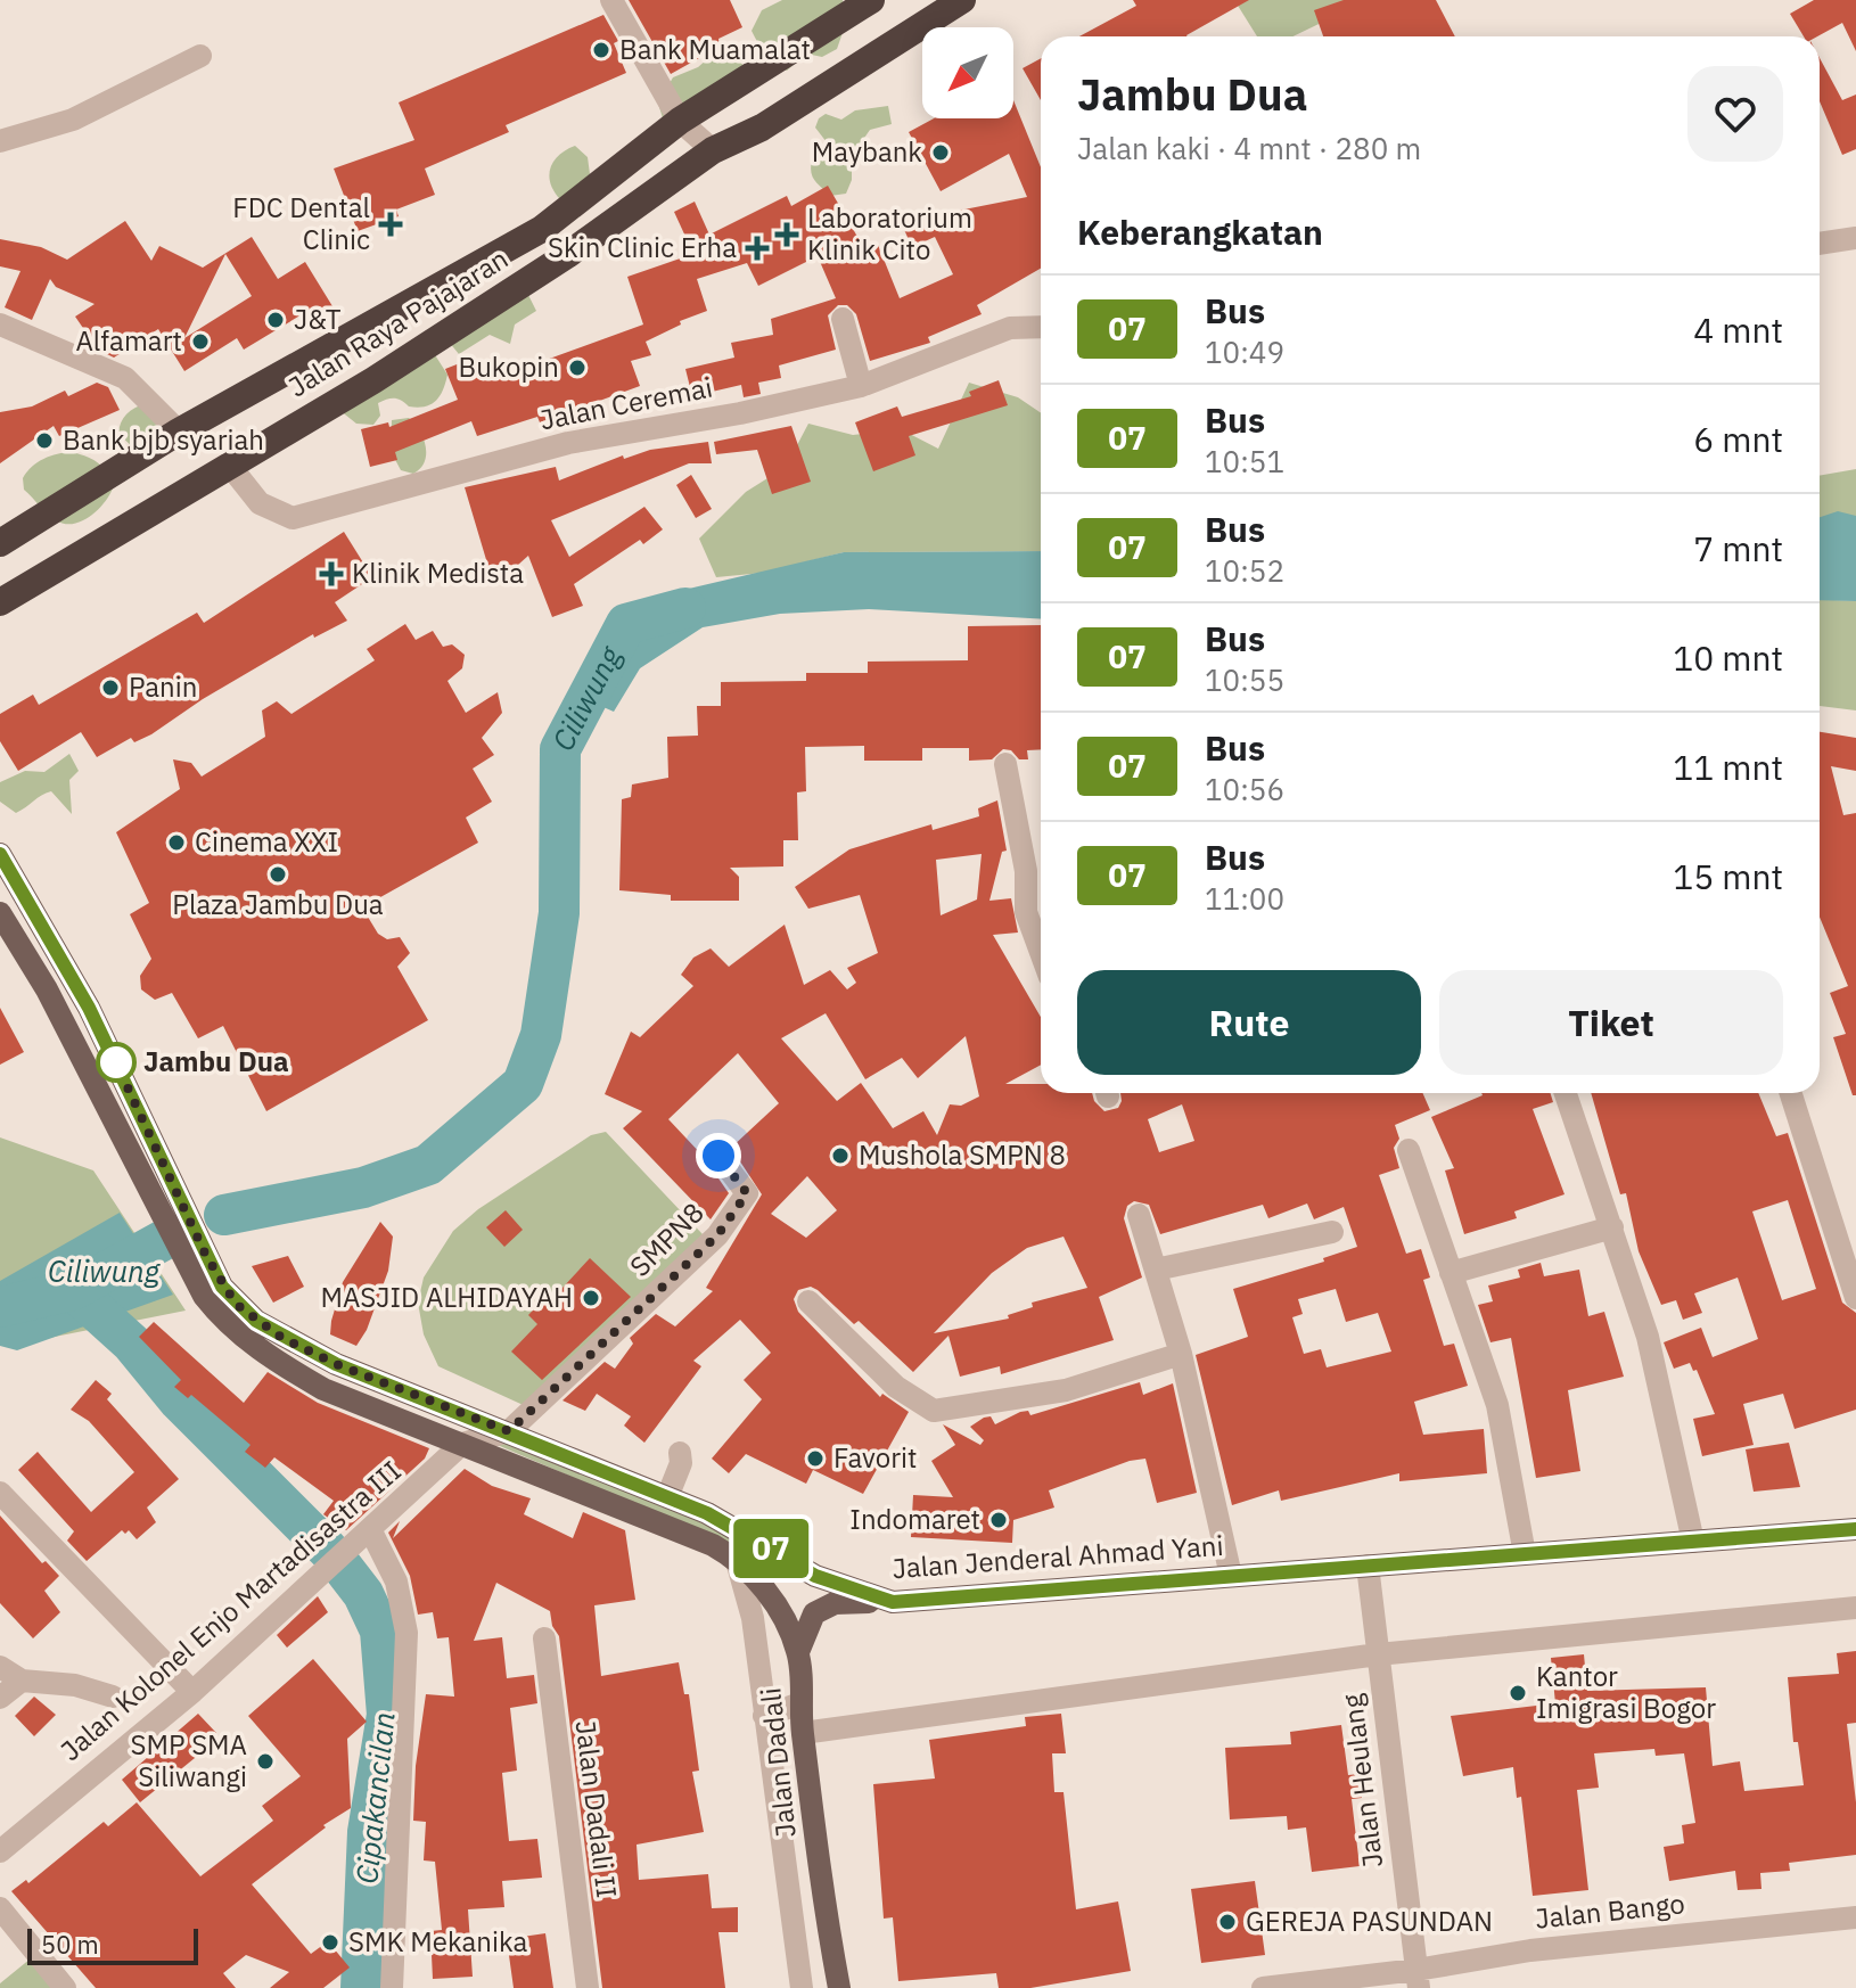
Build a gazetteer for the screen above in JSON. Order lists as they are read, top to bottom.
{
  "streets": {
    "highway": ["Jalan Raya Pajajaran"],
    "main road": ["Jalan Jenderal Ahmad Yani", "Jalan Dadali"],
    "street": [
      "Jalan Ceremai",
      "SMPN8",
      "Jalan Kolonel Enjo Martadisastra III",
      "Jalan Heulang",
      "Jalan Dadali II",
      "Jalan Bango"
    ]
  },
  "crossings": [
    ["Jalan Raya Pajajaran", "Jalan Ceremai"],
    ["SMPN8", "Jalan Jenderal Ahmad Yani"],
    ["SMPN8", "Jalan Kolonel Enjo Martadisastra III"],
    ["Jalan Jenderal Ahmad Yani", "Jalan Kolonel Enjo Martadisastra III"],
    ["Jalan Jenderal Ahmad Yani", "Jalan Dadali"],
    ["Jalan Jenderal Ahmad Yani", "Jalan Heulang"],
    ["Jalan Heulang", "Jalan Bango"]
  ],
  "water": ["Ciliwung", "Cipakancilan"],
  "places": {
    "other": [
      "Bank Muamalat",
      "Maybank",
      "J&T",
      "Alfamart",
      "Bukopin",
      "Bank bjb syariah",
      "Panin",
      "Cinema XXI",
      "Plaza Jambu Dua",
      "Jambu Dua",
      "Mushola SMPN 8",
      "MASJID ALHIDAYAH",
      "Favorit",
      "Indomaret",
      "Kantor Imigrasi Bogor",
      "SMP SMA Siliwangi",
      "GEREJA PASUNDAN",
      "SMK Mekanika"
    ],
    "health": [
      "FDC Dental Clinic",
      "Laboratorium Klinik Cito",
      "Skin Clinic Erha",
      "Klinik Medista"
    ]
  },
  "lines": ["bus line 07"],
  "scale_bar": "50 m",
  "north": "bottom left",
  "page": {
    "on_map": "07",
    "heading": [
      ["Jambu Dua", "Jalan kaki · 4 mnt · 280 m"],
      "Keberangkatan"
    ],
    "list": [
      {
        "mark": "07",
        "name": "Bus",
        "note": "10:49",
        "value": "4 mnt"
      },
      {
        "mark": "07",
        "name": "Bus",
        "note": "10:51",
        "value": "6 mnt"
      },
      {
        "mark": "07",
        "name": "Bus",
        "note": "10:52",
        "value": "7 mnt"
      },
      {
        "mark": "07",
        "name": "Bus",
        "note": "10:55",
        "value": "10 mnt"
      },
      {
        "mark": "07",
        "name": "Bus",
        "note": "10:56",
        "value": "11 mnt"
      },
      {
        "mark": "07",
        "name": "Bus",
        "note": "11:00",
        "value": "15 mnt"
      }
    ],
    "buttons": ["Rute", "Tiket"],
    "scale": "50 m"
  }
}
